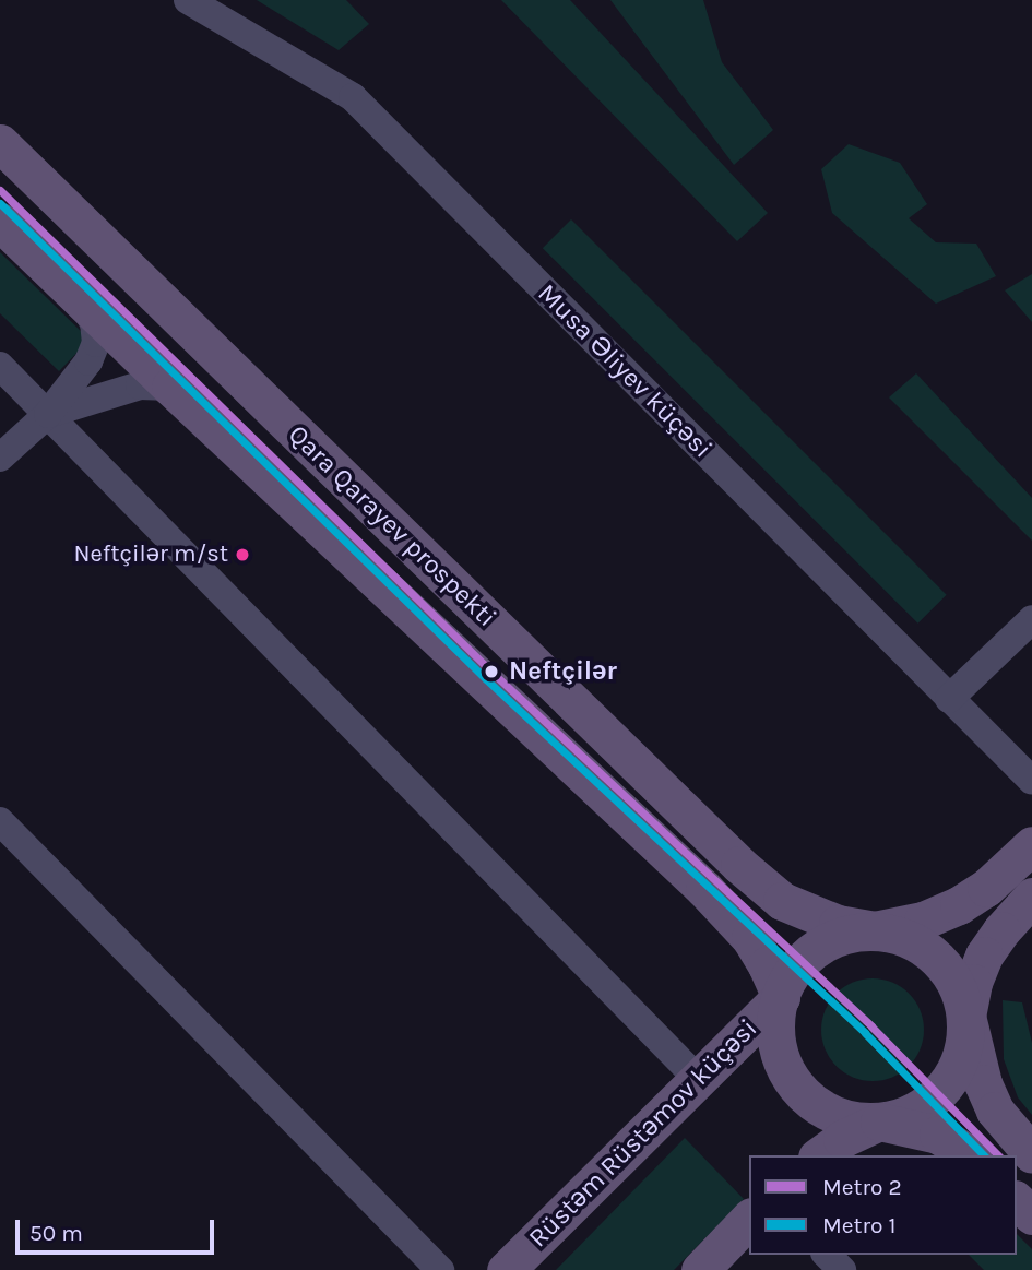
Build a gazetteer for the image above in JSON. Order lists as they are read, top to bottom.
{
  "streets": {
    "main road": ["Qara Qarayev prospekti", "Rüstəm Rüstəmov küçəsi"],
    "street": ["Musa Əliyev küçəsi"]
  },
  "crossings": [
    ["Qara Qarayev prospekti", "Rüstəm Rüstəmov küçəsi"]
  ],
  "places": ["Neftçilər m/st", "Neftçilər"],
  "lines": ["metro line 2", "metro line 1"],
  "legend": ["Metro 2", "Metro 1"],
  "scale_bar": "50 m"
}
